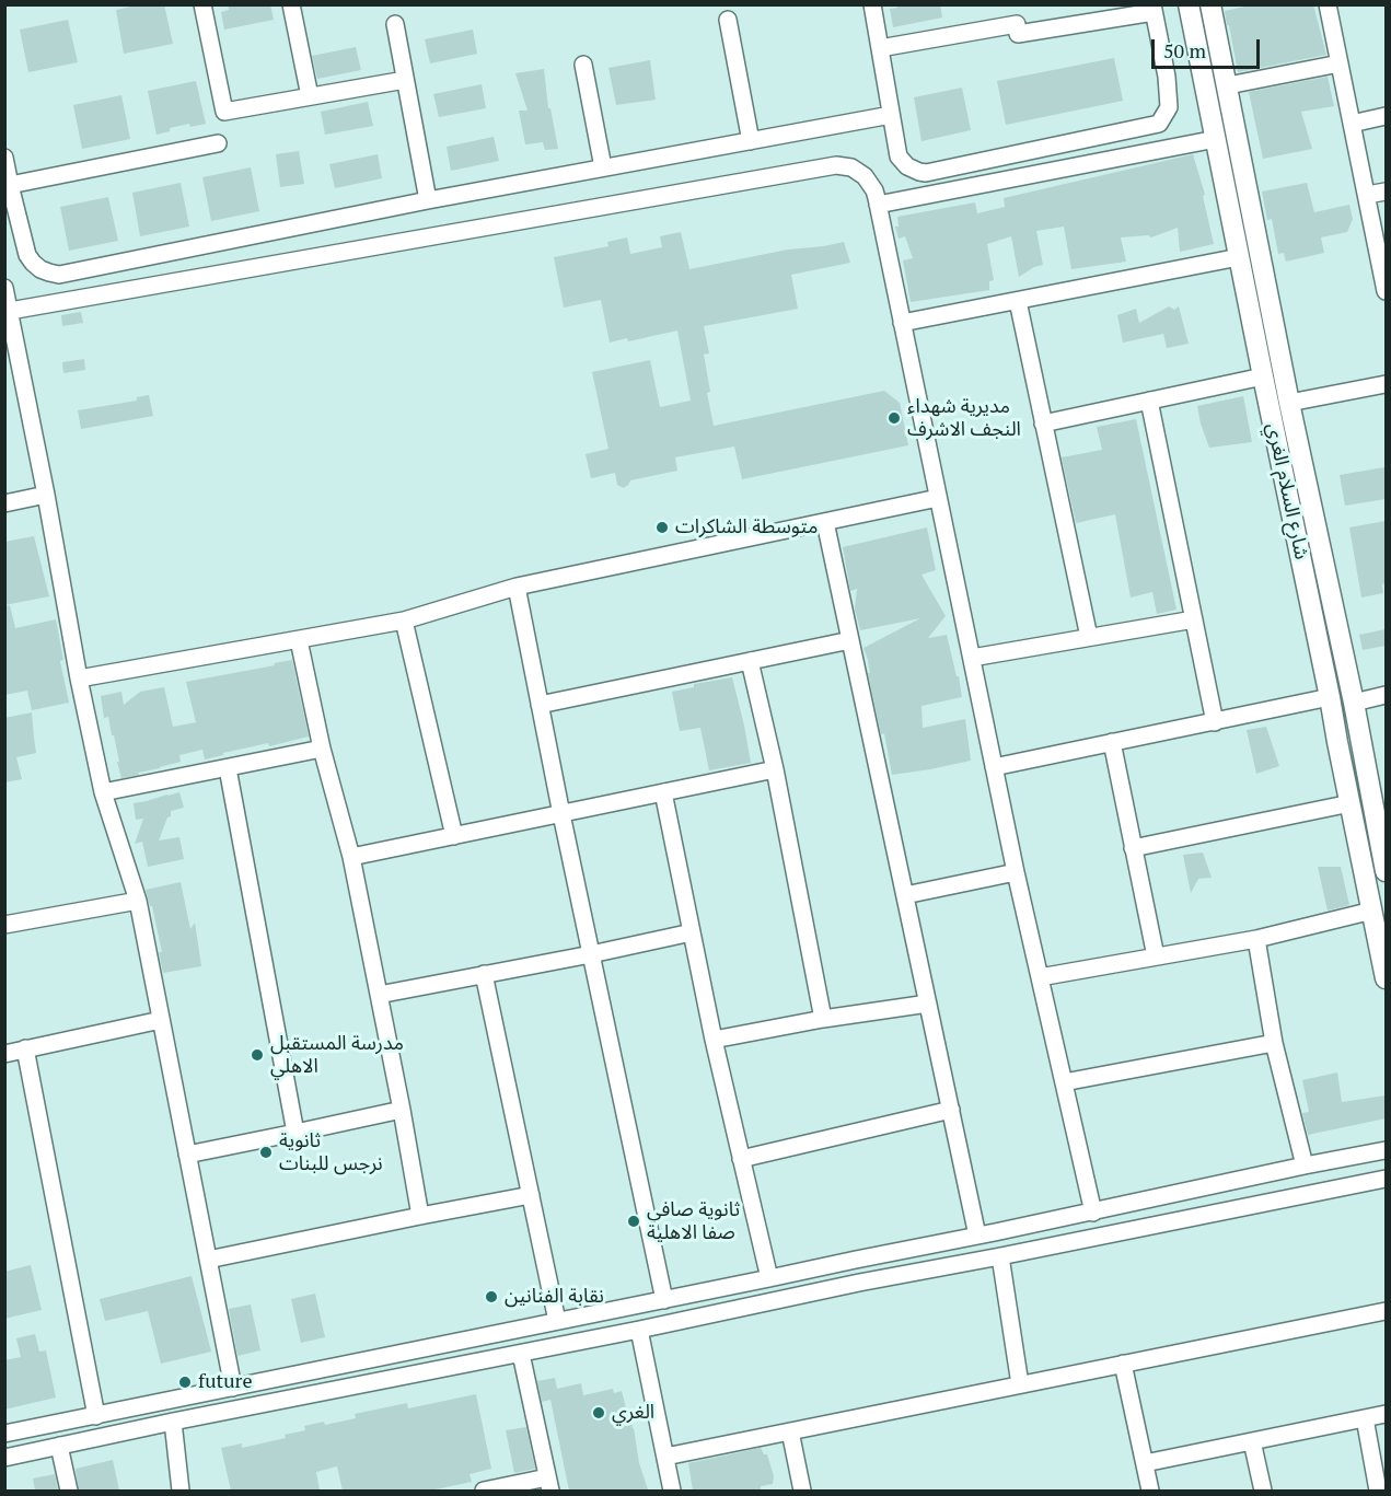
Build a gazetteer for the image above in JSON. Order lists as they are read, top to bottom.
{
  "streets": {
    "main road": ["شارع السلام الغري"]
  },
  "places": [
    "مديرية شهداء النجف الاشرف",
    "متوسطة الشاكرات",
    "مدرسة المستقبل الاهلي",
    "ثانوية نرجس للبنات",
    "ثانوية صافي صفا الاهلية",
    "نقابة الفنانين",
    "future",
    "الغري"
  ],
  "scale_bar": "50 m"
}
